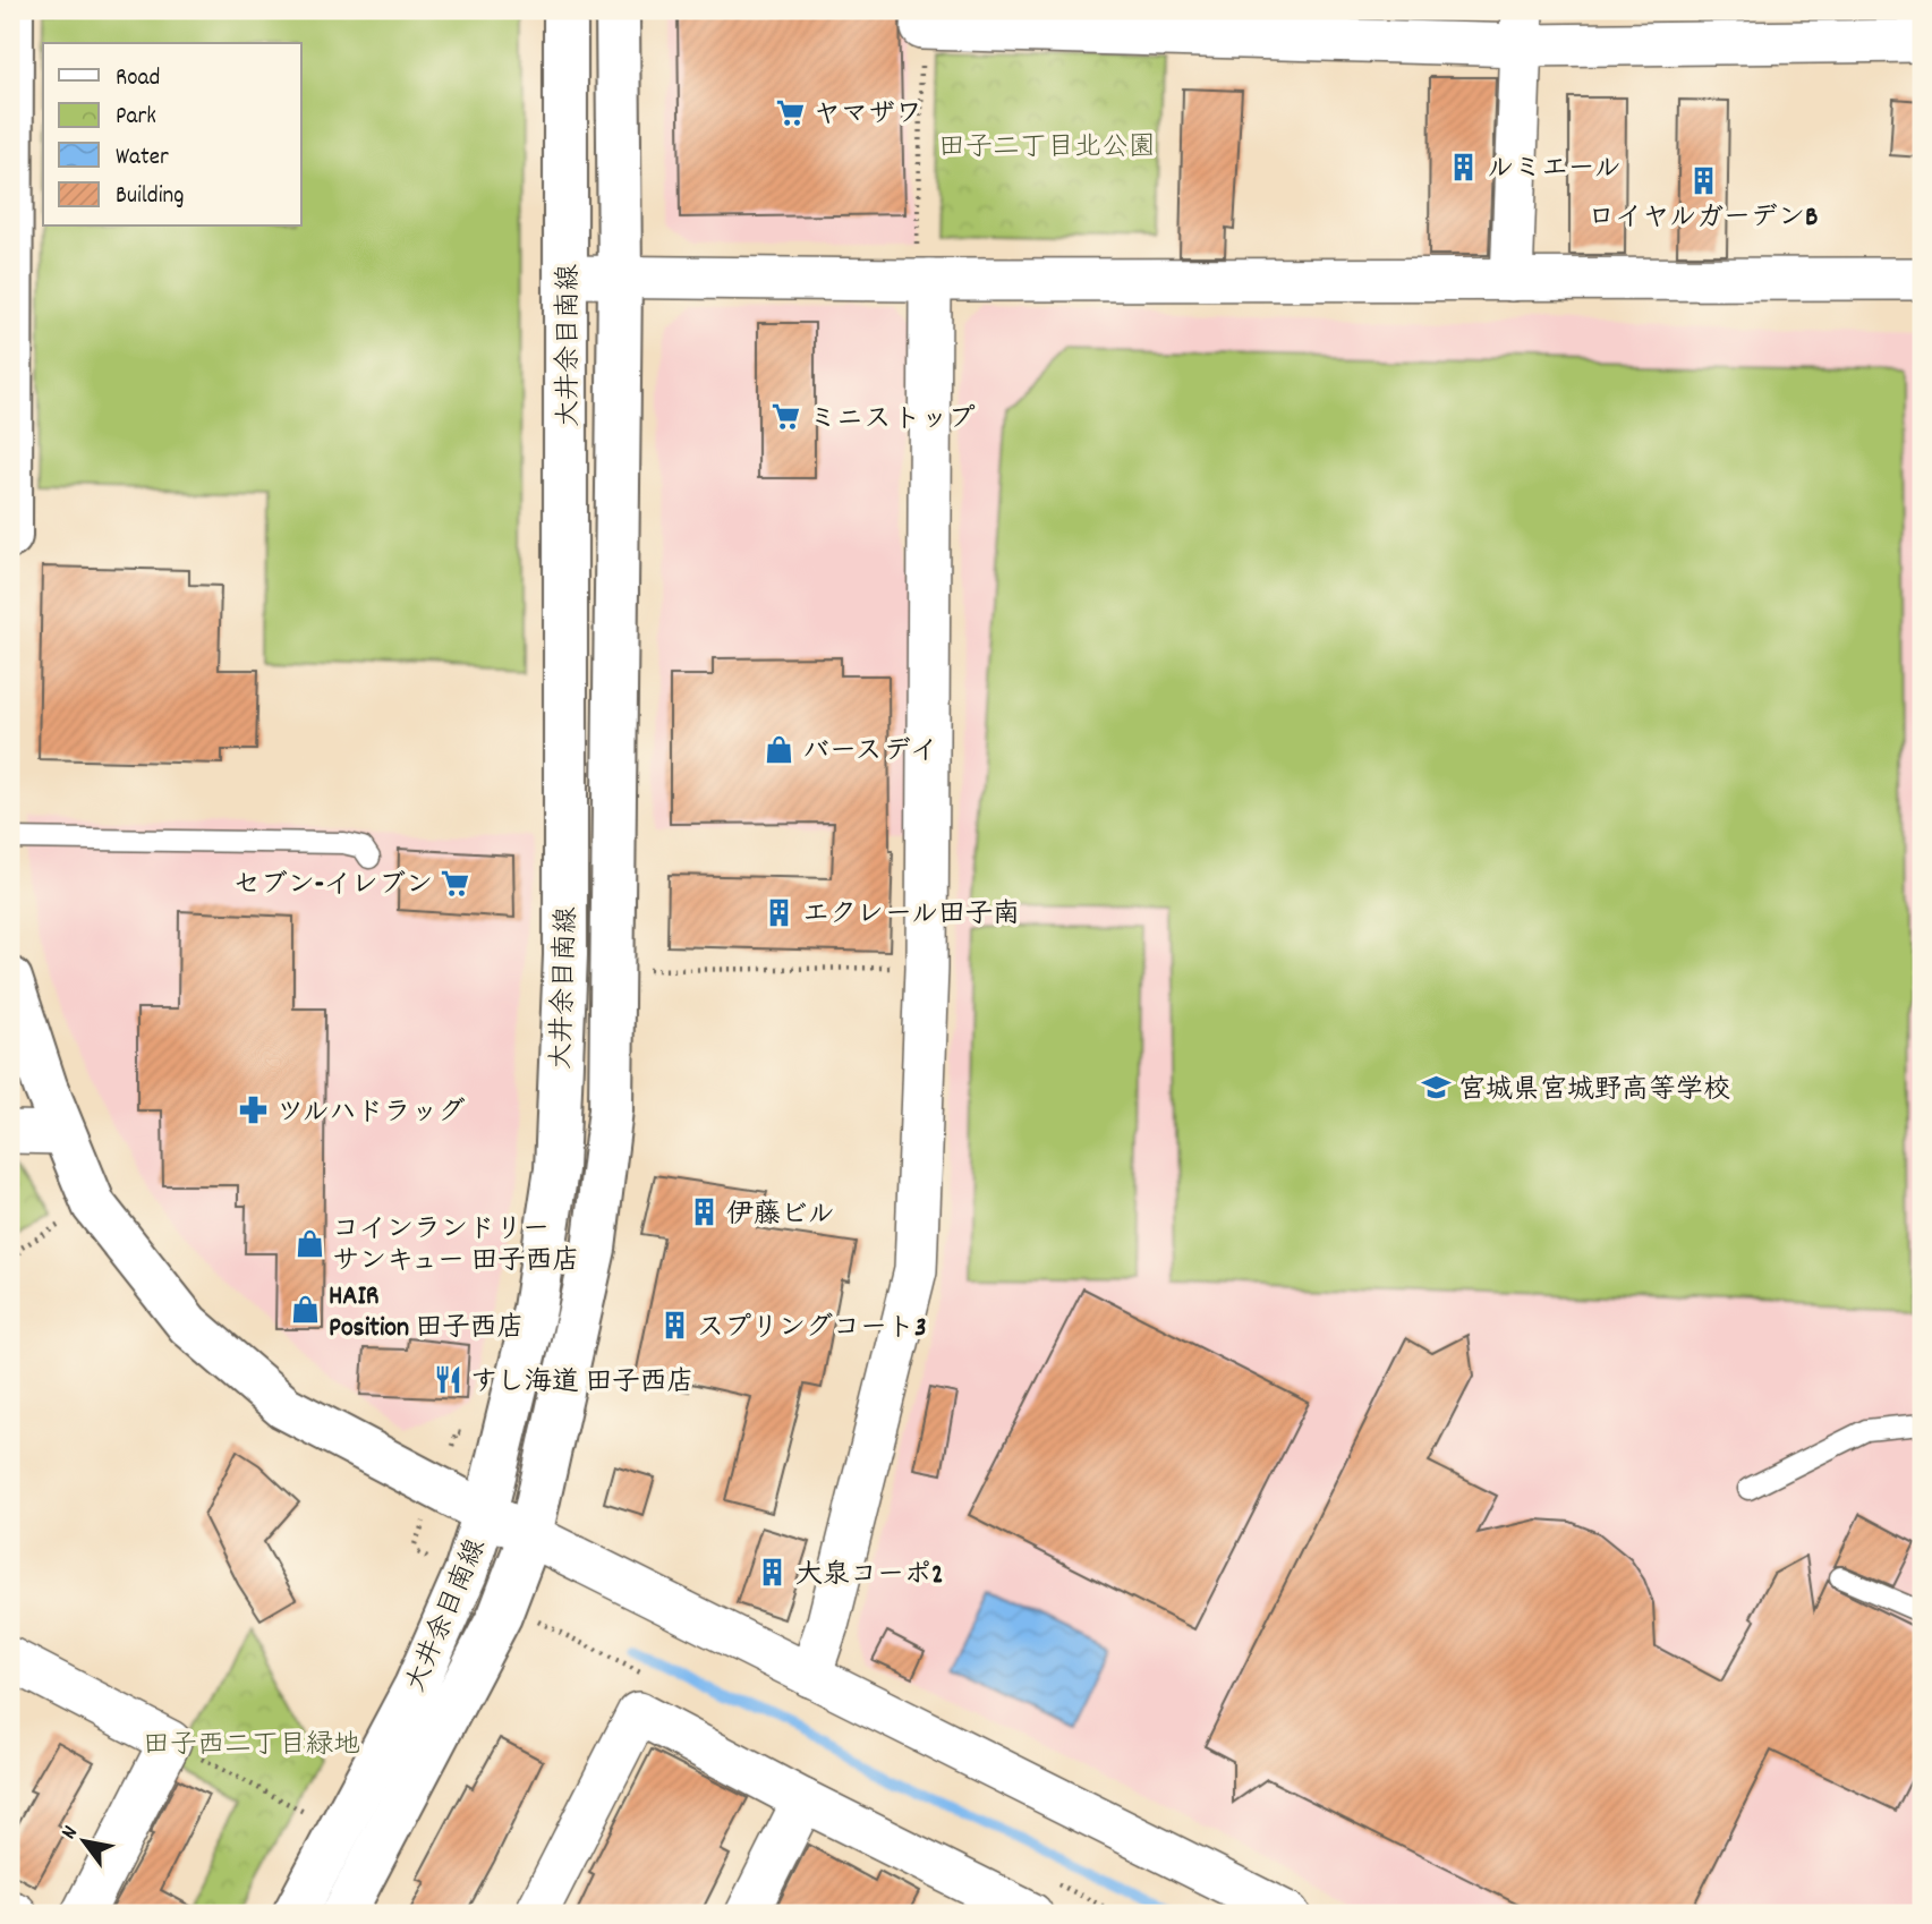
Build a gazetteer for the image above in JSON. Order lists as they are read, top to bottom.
{
  "streets": {
    "street": ["大井余目南線"]
  },
  "parks": ["田子二丁目北公園", "田子西二丁目緑地"],
  "places": {
    "supermarket": ["ヤマザワ", "ミニストップ", "セブン-イレブン"],
    "building": [
      "ルミエール",
      "ロイヤルガーデンB",
      "エクレール田子南",
      "伊藤ビル",
      "スプリングコート3",
      "大泉コーポ2"
    ],
    "shop": ["バースデイ", "コインランドリー サンキュー 田子西店", "HAIR Position 田子西店"],
    "school or university": ["宮城県宮城野高等学校"],
    "pharmacy": ["ツルハドラッグ"],
    "restaurant": ["すし海道 田子西店"]
  },
  "legend": [
    "Road",
    "Park",
    "Water",
    "Building"
  ],
  "north": "top left"
}
